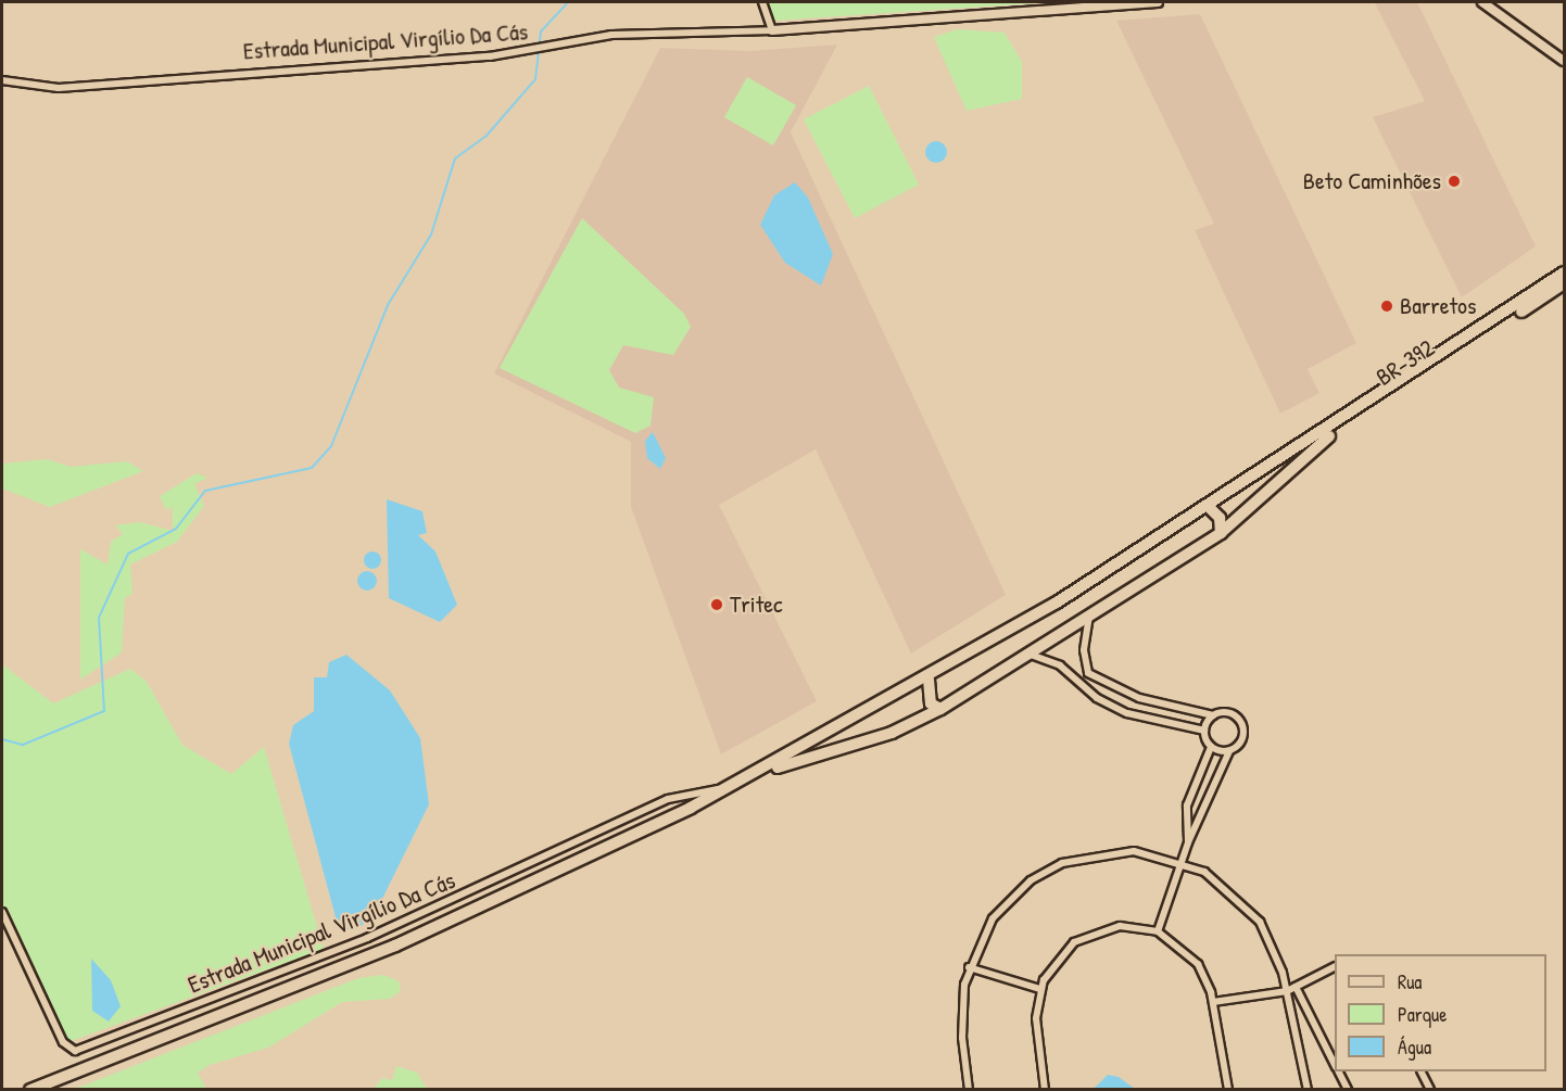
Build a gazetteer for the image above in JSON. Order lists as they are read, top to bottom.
{
  "streets": {
    "highway": ["BR-392"],
    "street": ["Estrada Municipal Virgílio Da Cás"]
  },
  "crossings": [
    ["Estrada Municipal Virgílio Da Cás", "BR-392"]
  ],
  "places": ["Beto Caminhões", "Barretos", "Tritec"],
  "legend": ["Rua", "Parque", "Água"]
}
